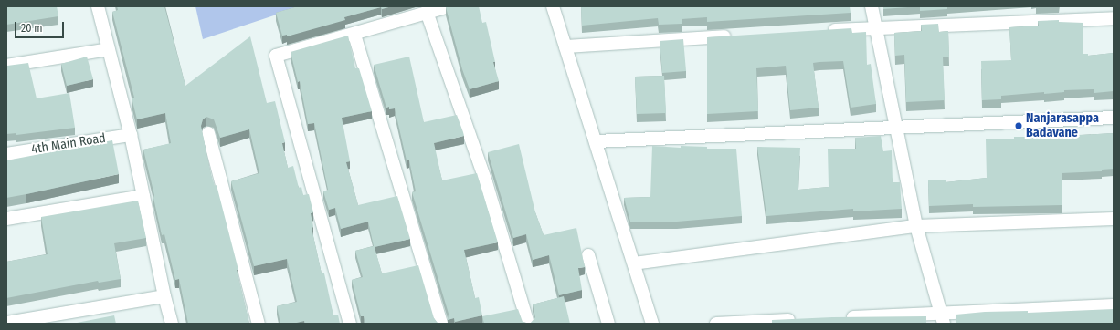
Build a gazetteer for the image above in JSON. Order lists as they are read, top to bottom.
{
  "streets": {
    "street": ["4th Main Road"]
  },
  "places": ["Nanjarasappa Badavane"],
  "scale_bar": "20 m"
}
